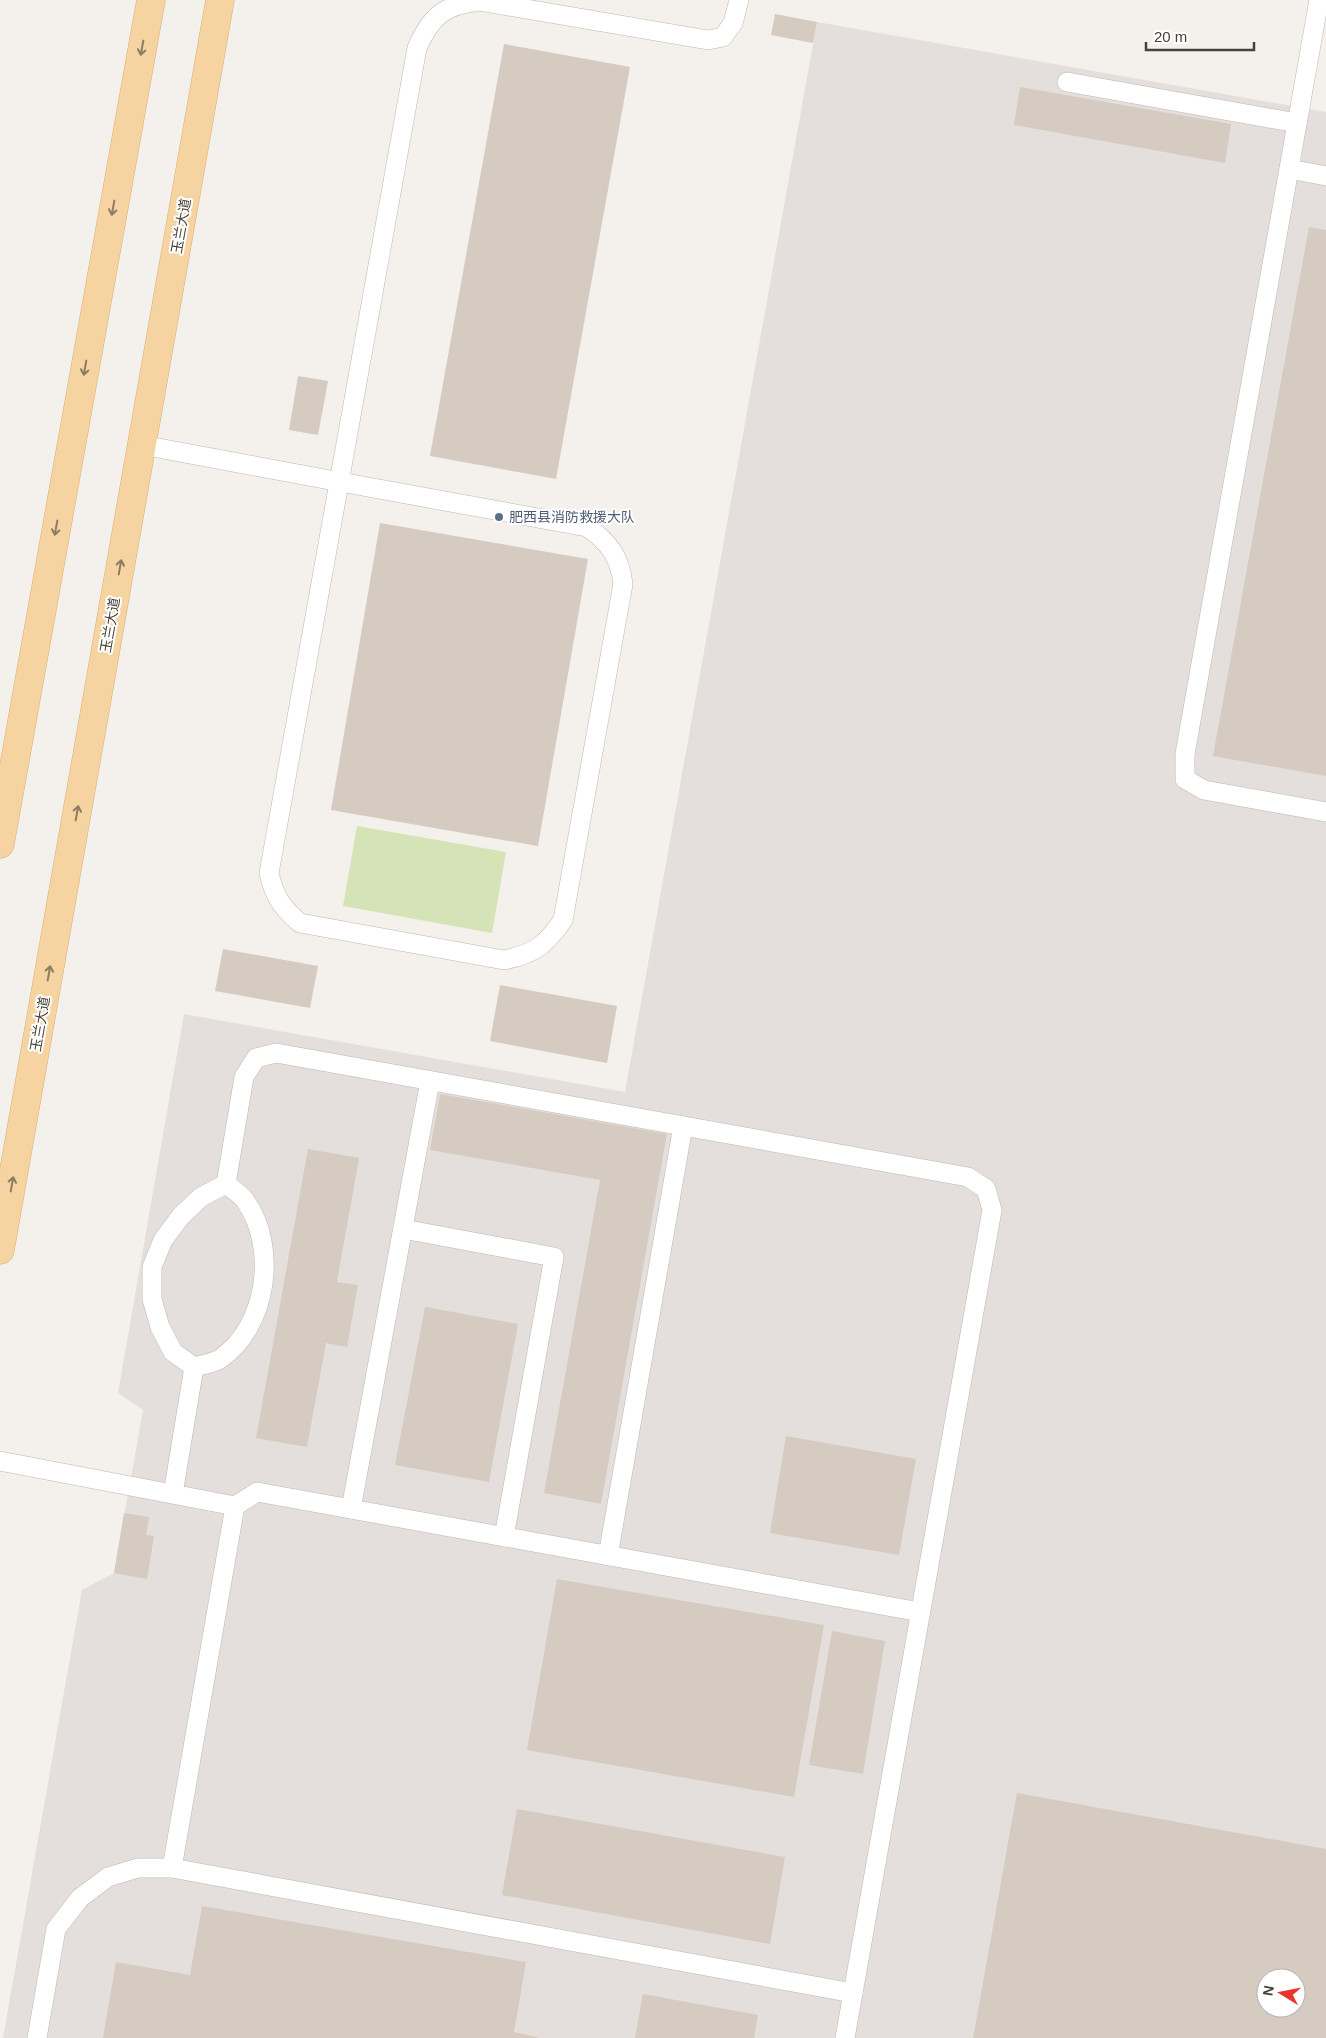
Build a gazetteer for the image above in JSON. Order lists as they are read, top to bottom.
{
  "streets": {
    "main road": ["玉兰大道"]
  },
  "places": ["肥西县消防救援大队"],
  "scale_bar": "20 m",
  "north": "left"
}
